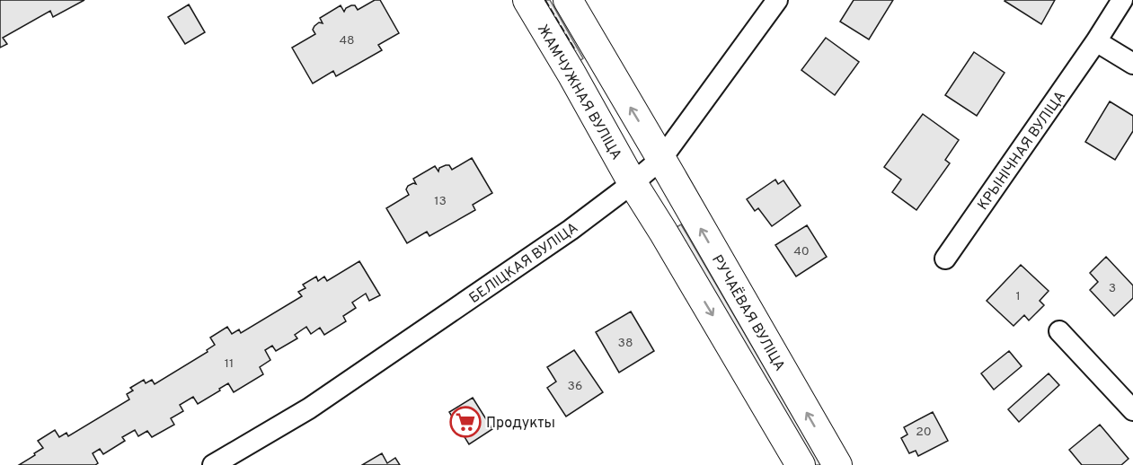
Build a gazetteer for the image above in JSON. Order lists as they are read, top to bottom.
{
  "streets": {
    "main road": ["ЖАМЧУЖНАЯ ВУЛІЦА", "РУЧАЁВАЯ ВУЛІЦА"],
    "street": ["КРЫНІЧНАЯ ВУЛІЦА", "БЕЛІЦКАЯ ВУЛІЦА"]
  },
  "crossings": [
    ["ЖАМЧУЖНАЯ ВУЛІЦА", "БЕЛІЦКАЯ ВУЛІЦА"],
    ["БЕЛІЦКАЯ ВУЛІЦА", "РУЧАЁВАЯ ВУЛІЦА"]
  ],
  "places": {
    "supermarket": ["Продукты"]
  },
  "house_numbers": [
    "48",
    "13",
    "40",
    "3",
    "1",
    "38",
    "11",
    "36",
    "20"
  ]
}
